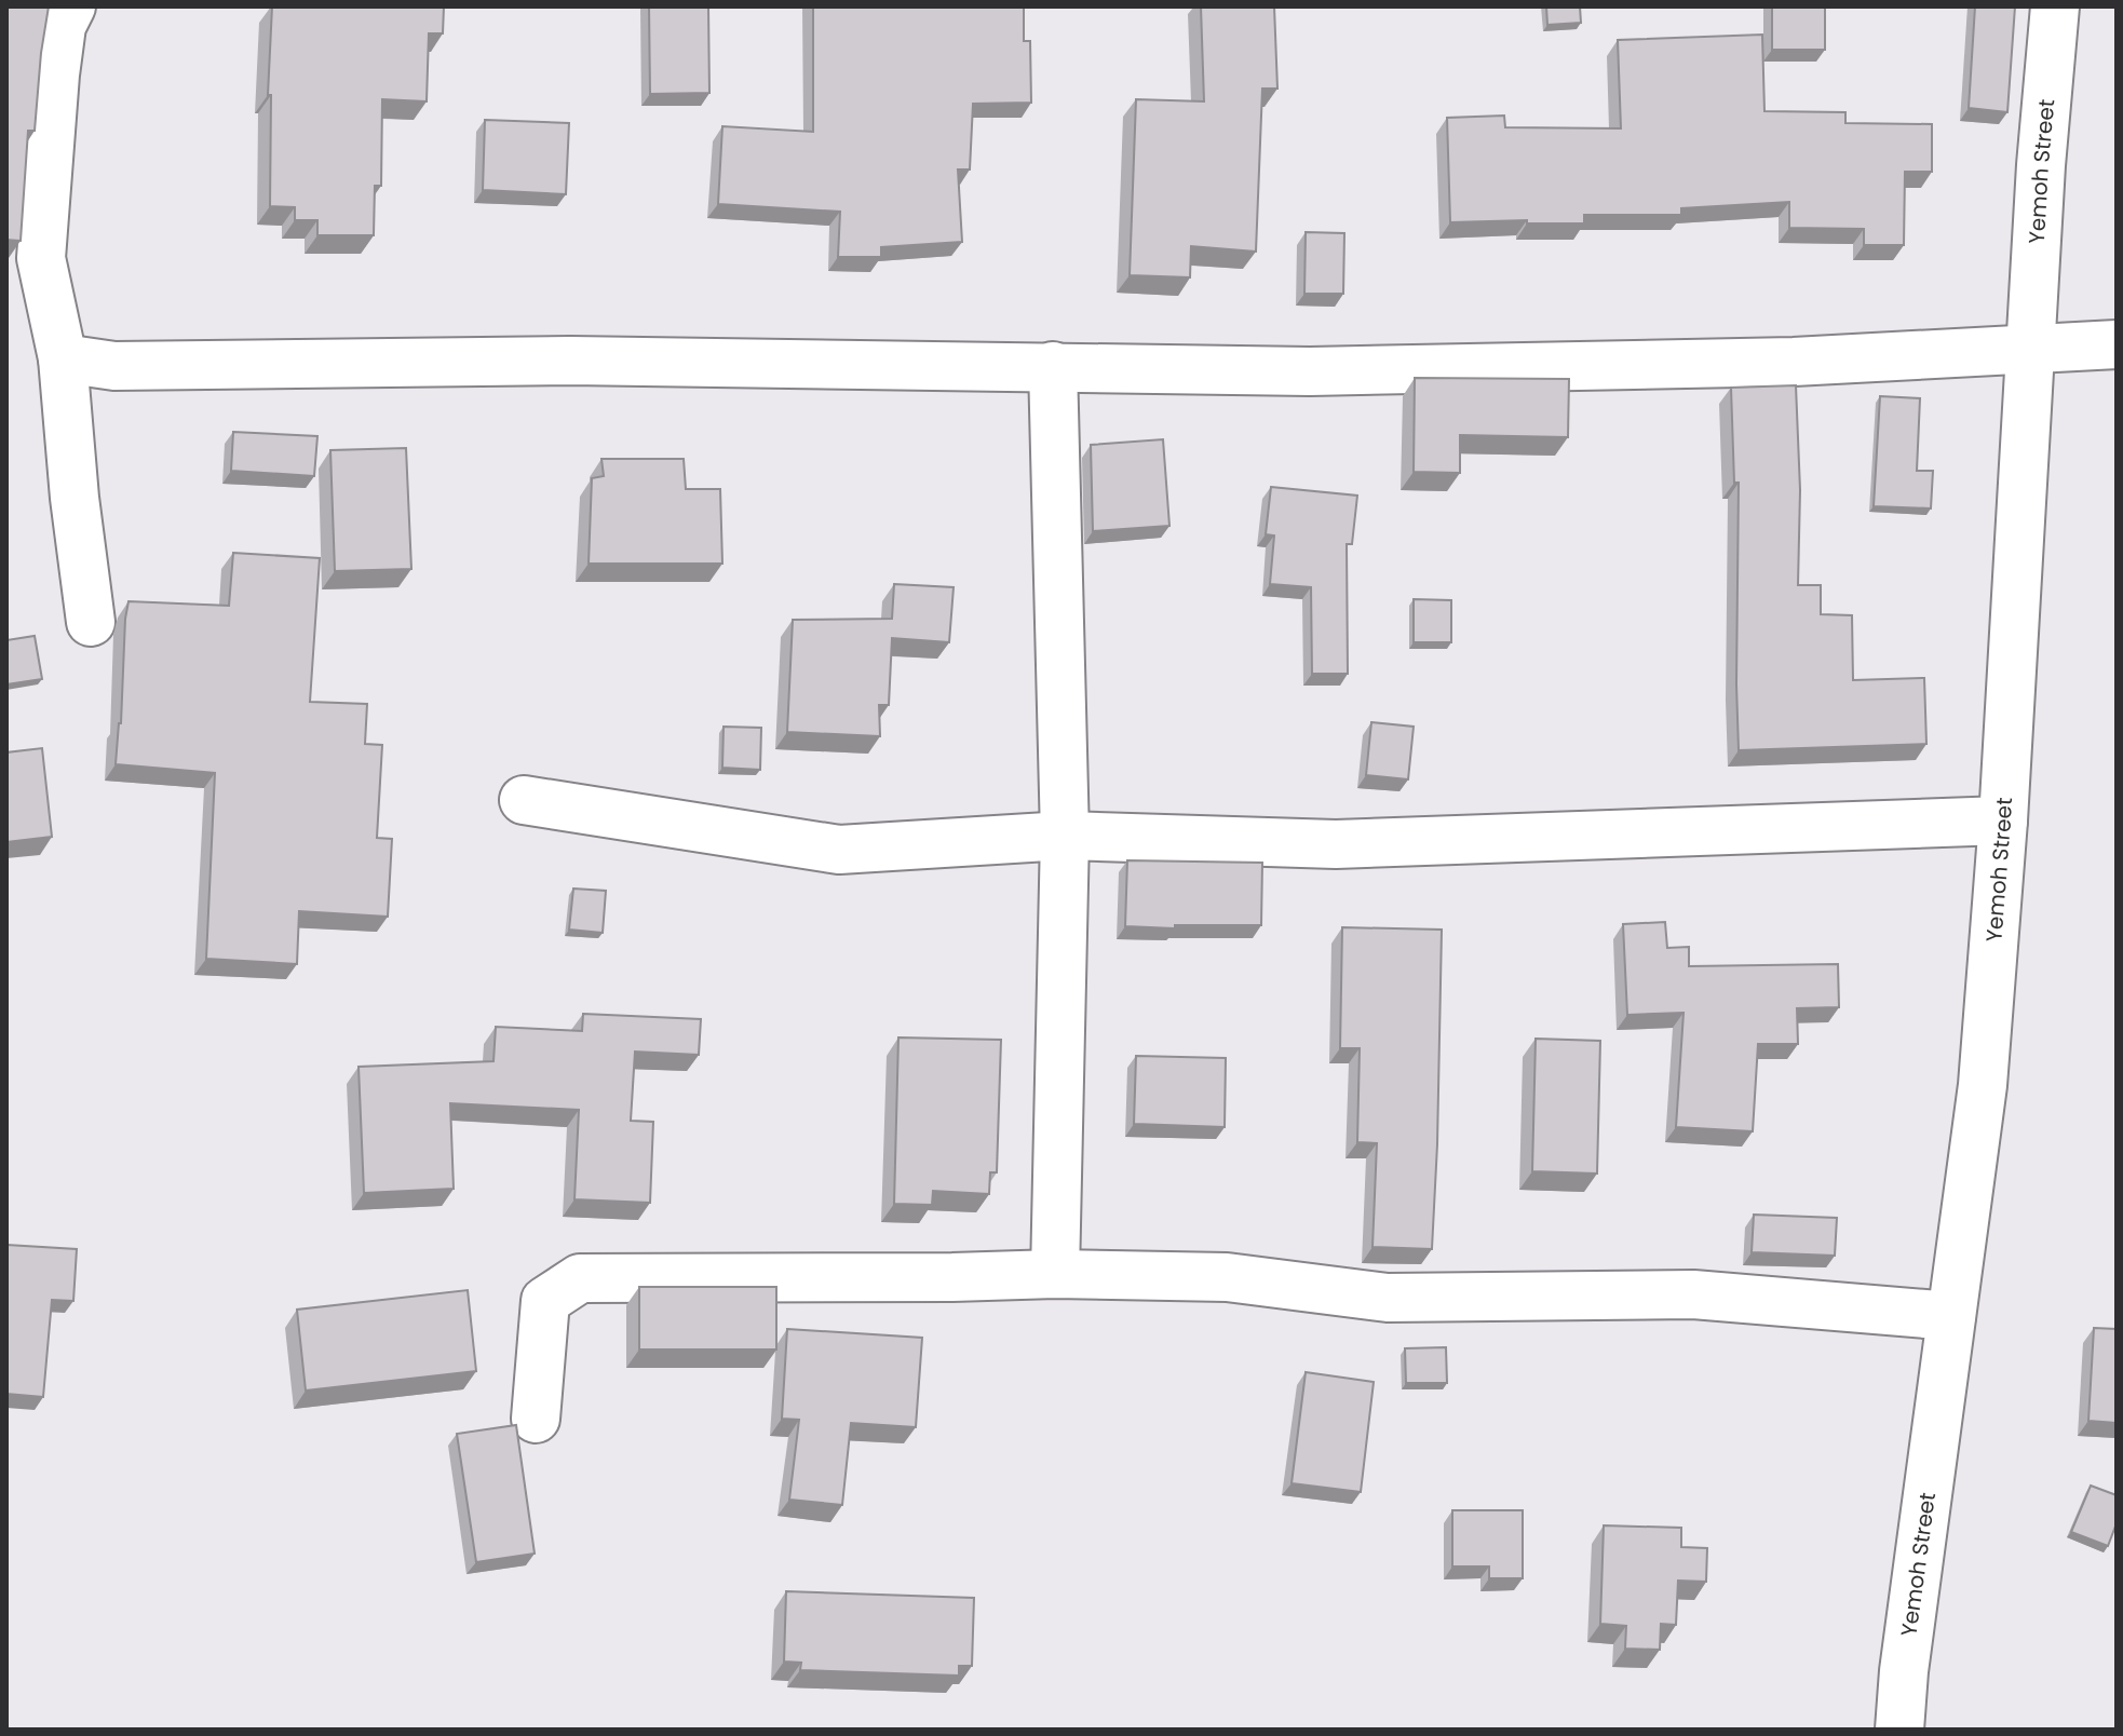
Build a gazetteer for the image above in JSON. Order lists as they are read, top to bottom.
{
  "streets": {
    "street": ["Yemoh Street"]
  }
}
